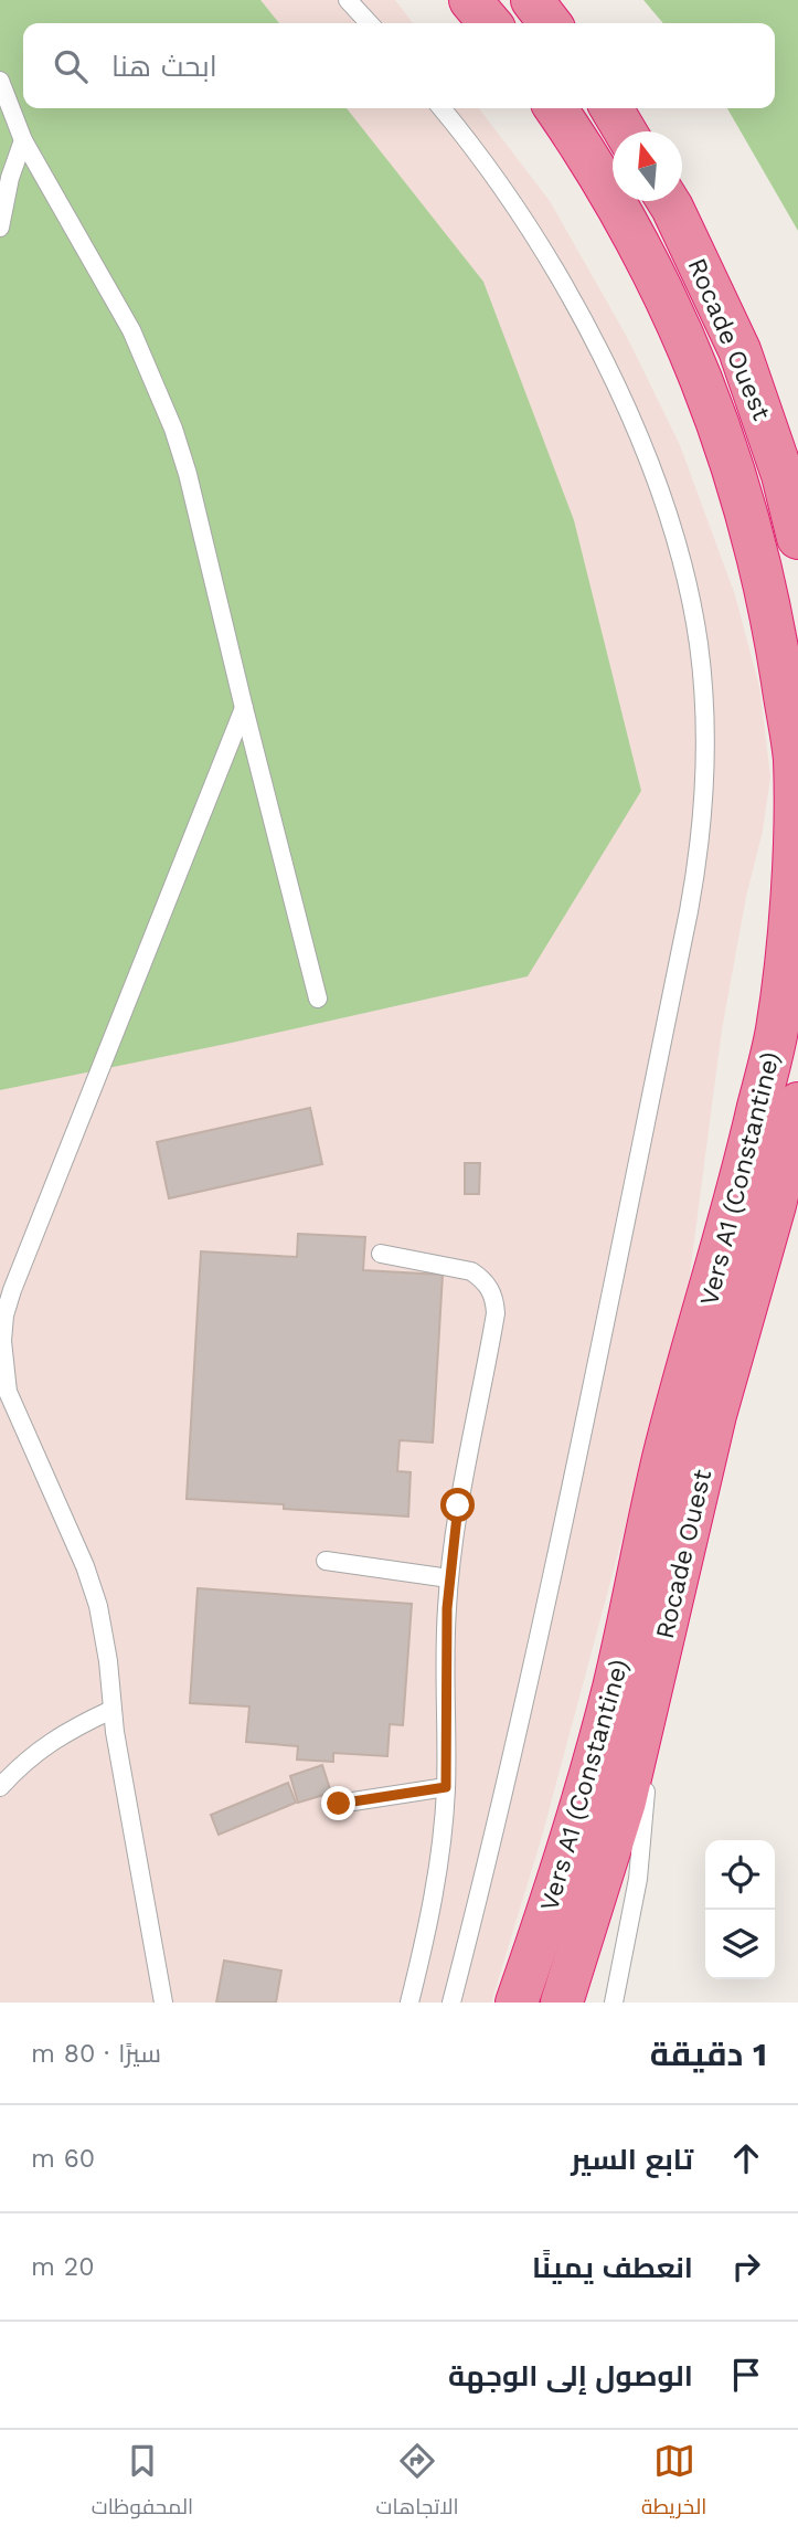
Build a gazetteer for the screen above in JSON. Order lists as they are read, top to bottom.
{
  "streets": {
    "highway": ["Rocade Ouest", "Vers A1 (Constantine)"]
  },
  "north": "top",
  "page": {
    "search": "ابحث هنا",
    "heading": ["1 دقيقة", "سيرًا · 80 m"],
    "list": [
      ["تابع السير", "60 m"],
      ["انعطف يمينًا", "20 m"],
      "الوصول إلى الوجهة"
    ],
    "nav": ["الخريطة", "الاتجاهات", "المحفوظات"]
  }
}
